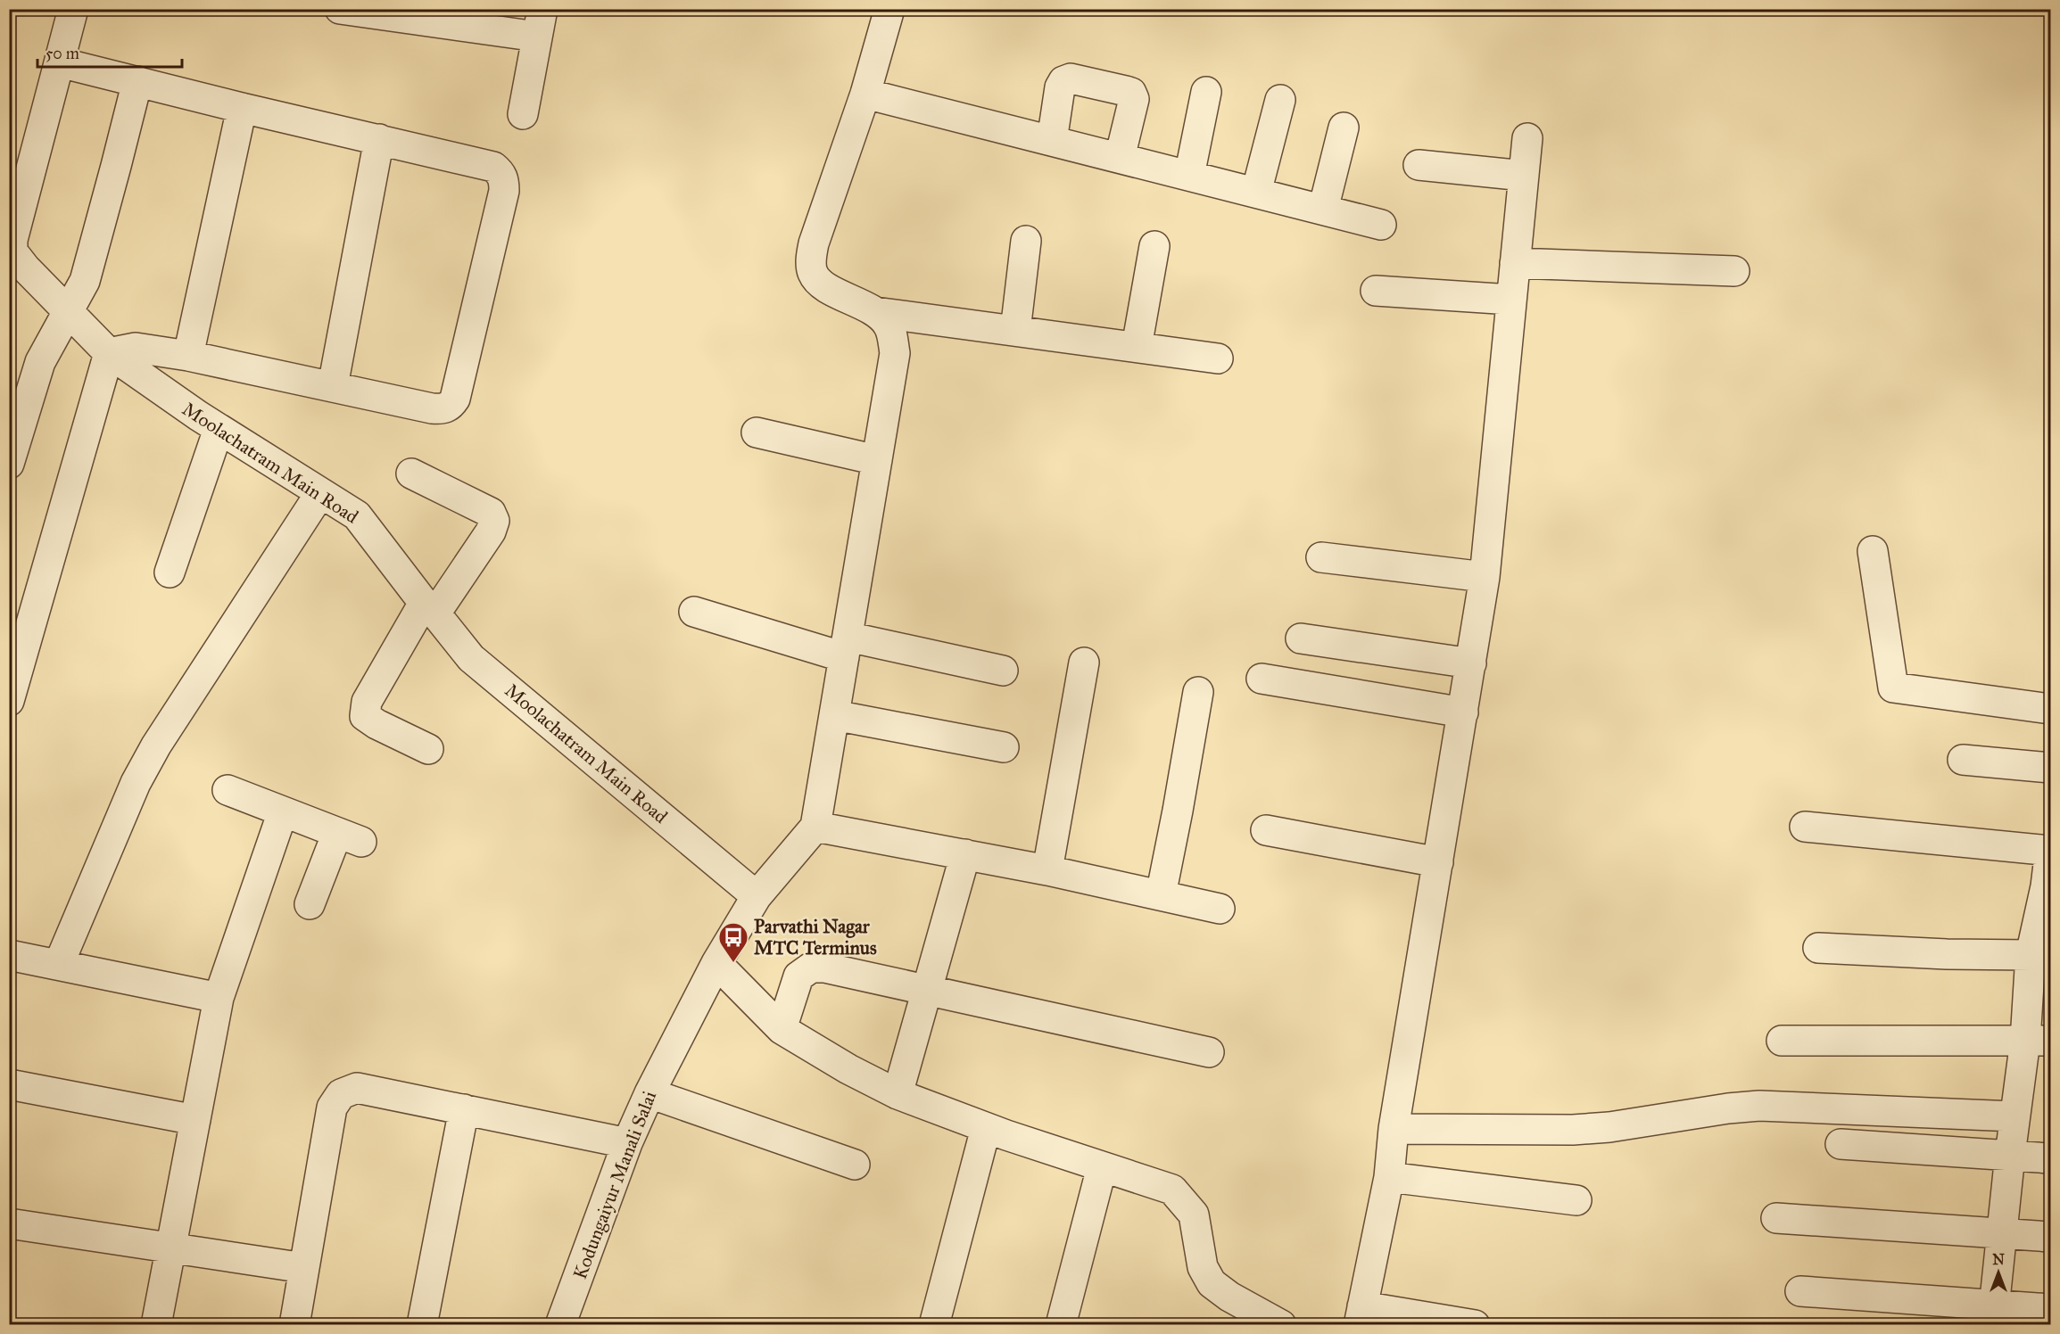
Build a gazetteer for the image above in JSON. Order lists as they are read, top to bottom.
{
  "streets": {
    "street": ["Moolachatram Main Road", "Kodungaiyur Manali Salai"]
  },
  "crossings": [
    ["Moolachatram Main Road", "Kodungaiyur Manali Salai"]
  ],
  "places": {
    "bus stop": ["Parvathi Nagar MTC Terminus"]
  },
  "scale_bar": "50 m",
  "north": "top"
}
